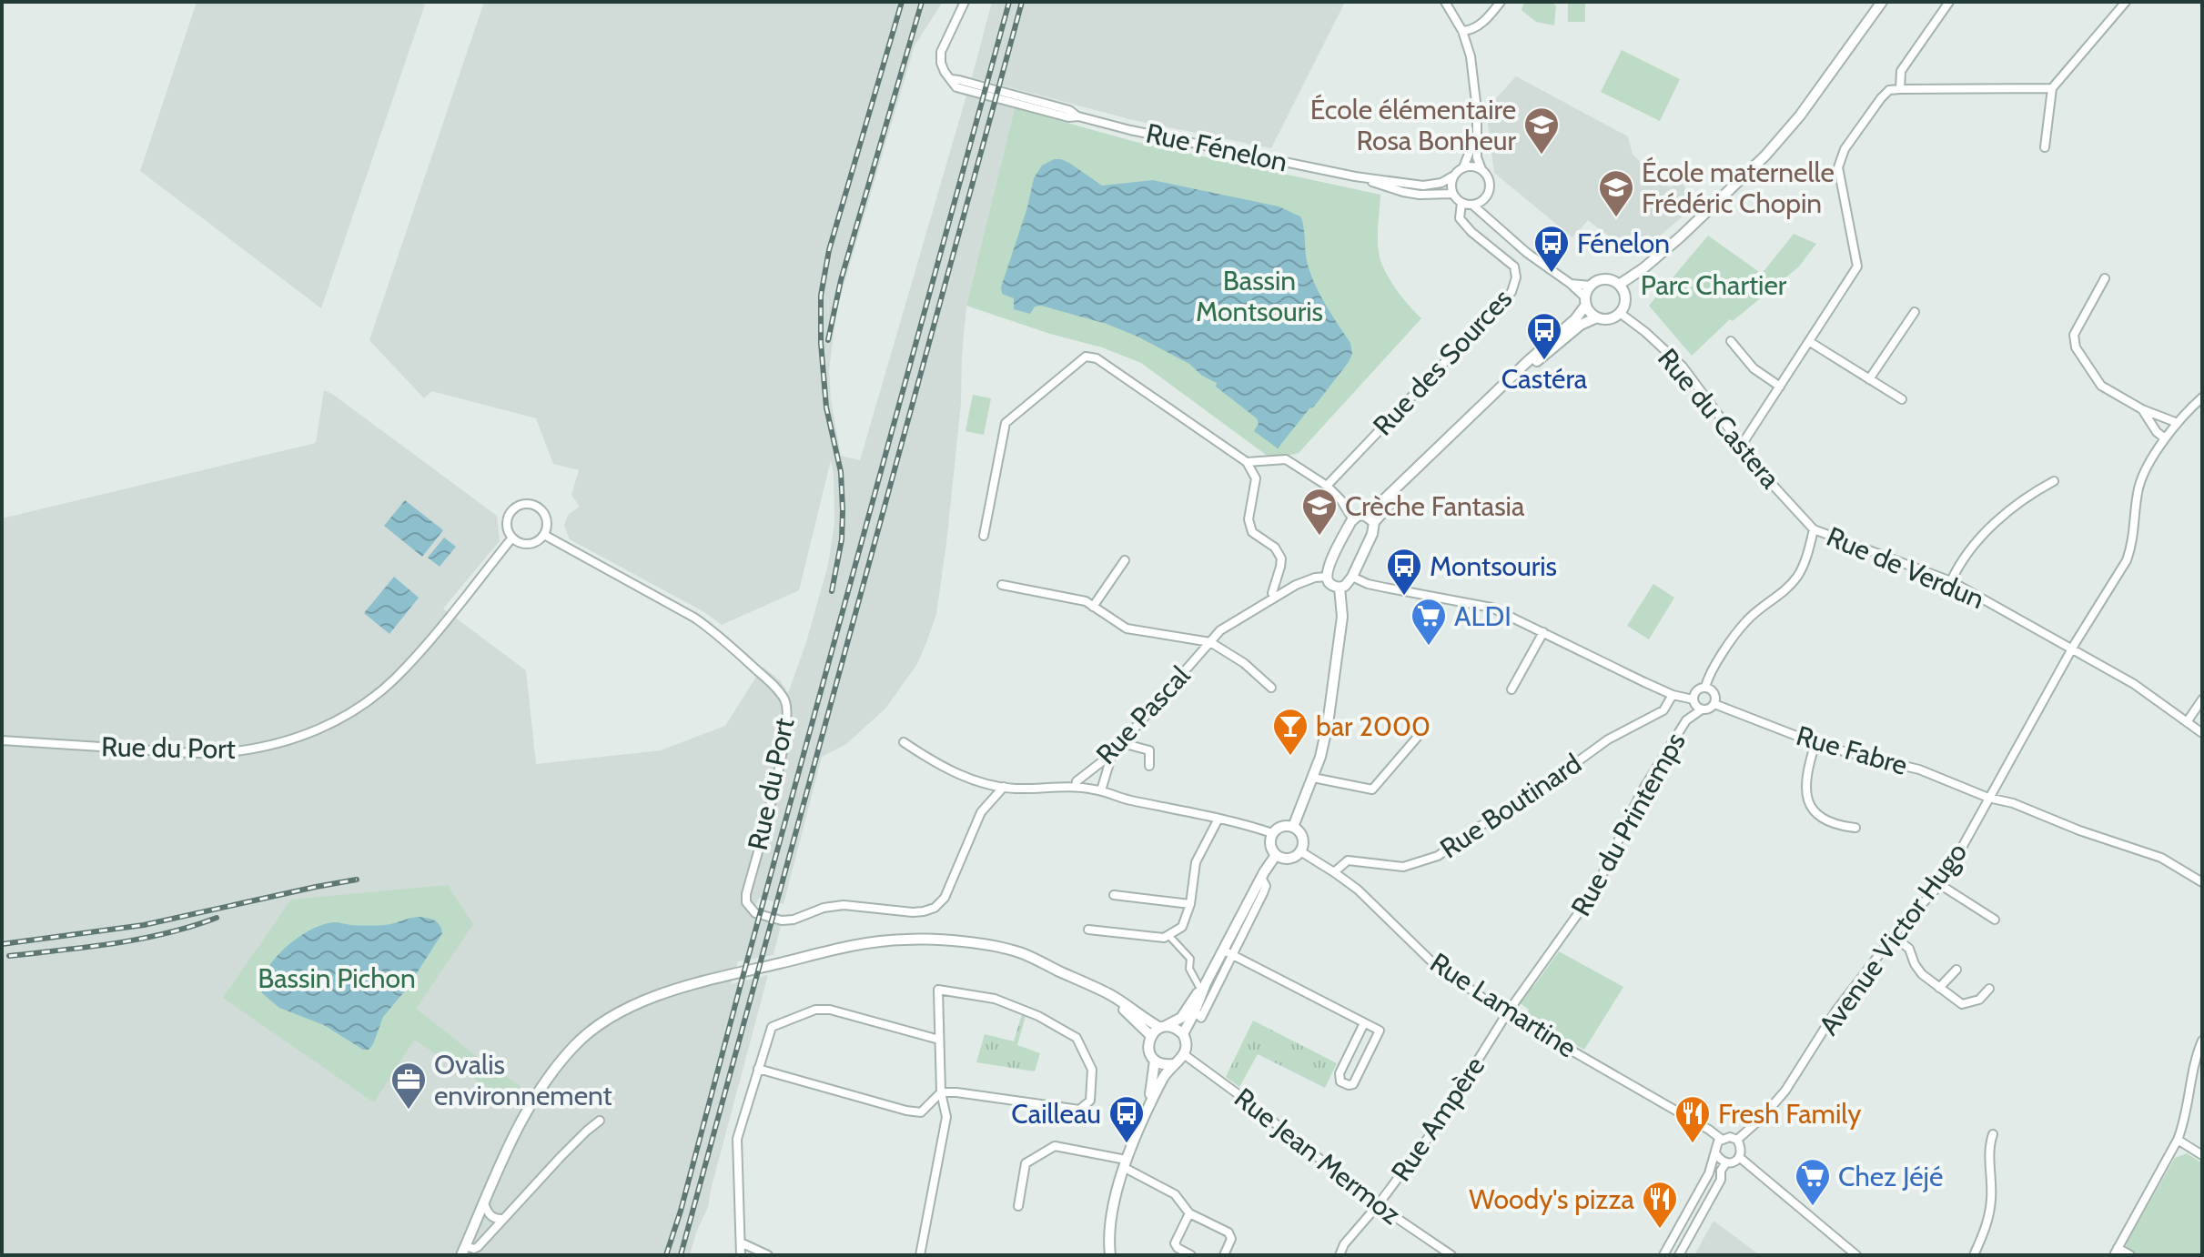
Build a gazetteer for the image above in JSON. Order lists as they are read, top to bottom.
{
  "streets": {
    "street": [
      "Rue Fénelon",
      "Rue des Sources",
      "Rue du Castera",
      "Rue de Verdun",
      "Rue Pascal",
      "Rue du Port",
      "Rue Fabre",
      "Rue Boutinard",
      "Rue du Printemps",
      "Avenue Victor Hugo",
      "Rue Lamartine",
      "Rue Ampère",
      "Rue Jean Mermoz"
    ]
  },
  "crossings": [
    ["Rue Fénelon", "Rue des Sources"],
    ["Rue du Castera", "Rue de Verdun"],
    ["Rue de Verdun", "Avenue Victor Hugo"],
    ["Rue Fabre", "Rue du Printemps"],
    ["Rue Fabre", "Avenue Victor Hugo"],
    ["Rue Boutinard", "Rue Lamartine"],
    ["Rue du Printemps", "Rue Lamartine"],
    ["Rue du Printemps", "Rue Ampère"],
    ["Avenue Victor Hugo", "Rue Lamartine"],
    ["Rue Lamartine", "Rue Ampère"],
    ["Rue Ampère", "Rue Jean Mermoz"]
  ],
  "parks": ["Bassin Montsouris", "Parc Chartier", "Bassin Pichon"],
  "places": {
    "school or university": ["École élémentaire Rosa Bonheur", "École maternelle Frédéric Chopin", "Crèche Fantasia"],
    "bus stop": [
      "Fénelon",
      "Castéra",
      "Montsouris",
      "Cailleau"
    ],
    "supermarket": ["ALDI", "Chez Jéjé"],
    "bar": ["bar 2000"],
    "office": ["Ovalis environnement"],
    "restaurant": ["Fresh Family", "Woody's pizza"]
  }
}
